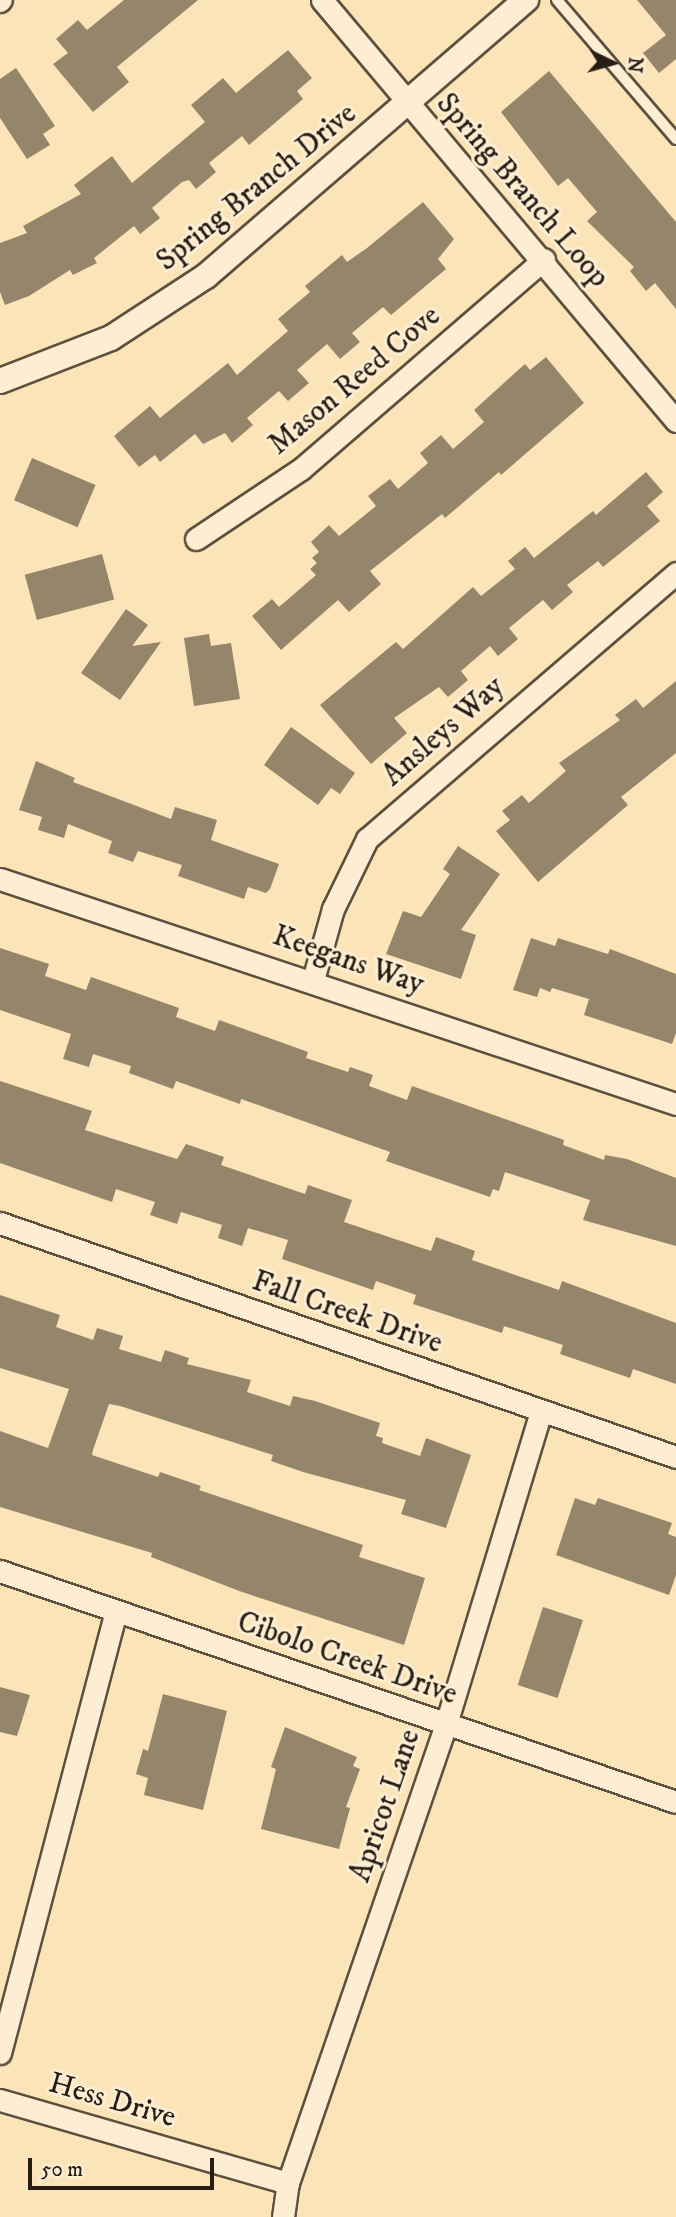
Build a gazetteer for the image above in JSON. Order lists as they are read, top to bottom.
{
  "streets": {
    "street": [
      "Spring Branch Drive",
      "Spring Branch Loop",
      "Mason Reed Cove",
      "Ansleys Way",
      "Keegans Way",
      "Fall Creek Drive",
      "Cibolo Creek Drive",
      "Apricot Lane",
      "Hess Drive"
    ]
  },
  "crossings": [
    ["Spring Branch Drive", "Spring Branch Loop"],
    ["Spring Branch Loop", "Mason Reed Cove"],
    ["Ansleys Way", "Keegans Way"],
    ["Fall Creek Drive", "Apricot Lane"],
    ["Cibolo Creek Drive", "Apricot Lane"],
    ["Apricot Lane", "Hess Drive"]
  ],
  "scale_bar": "50 m",
  "north": "right"
}
